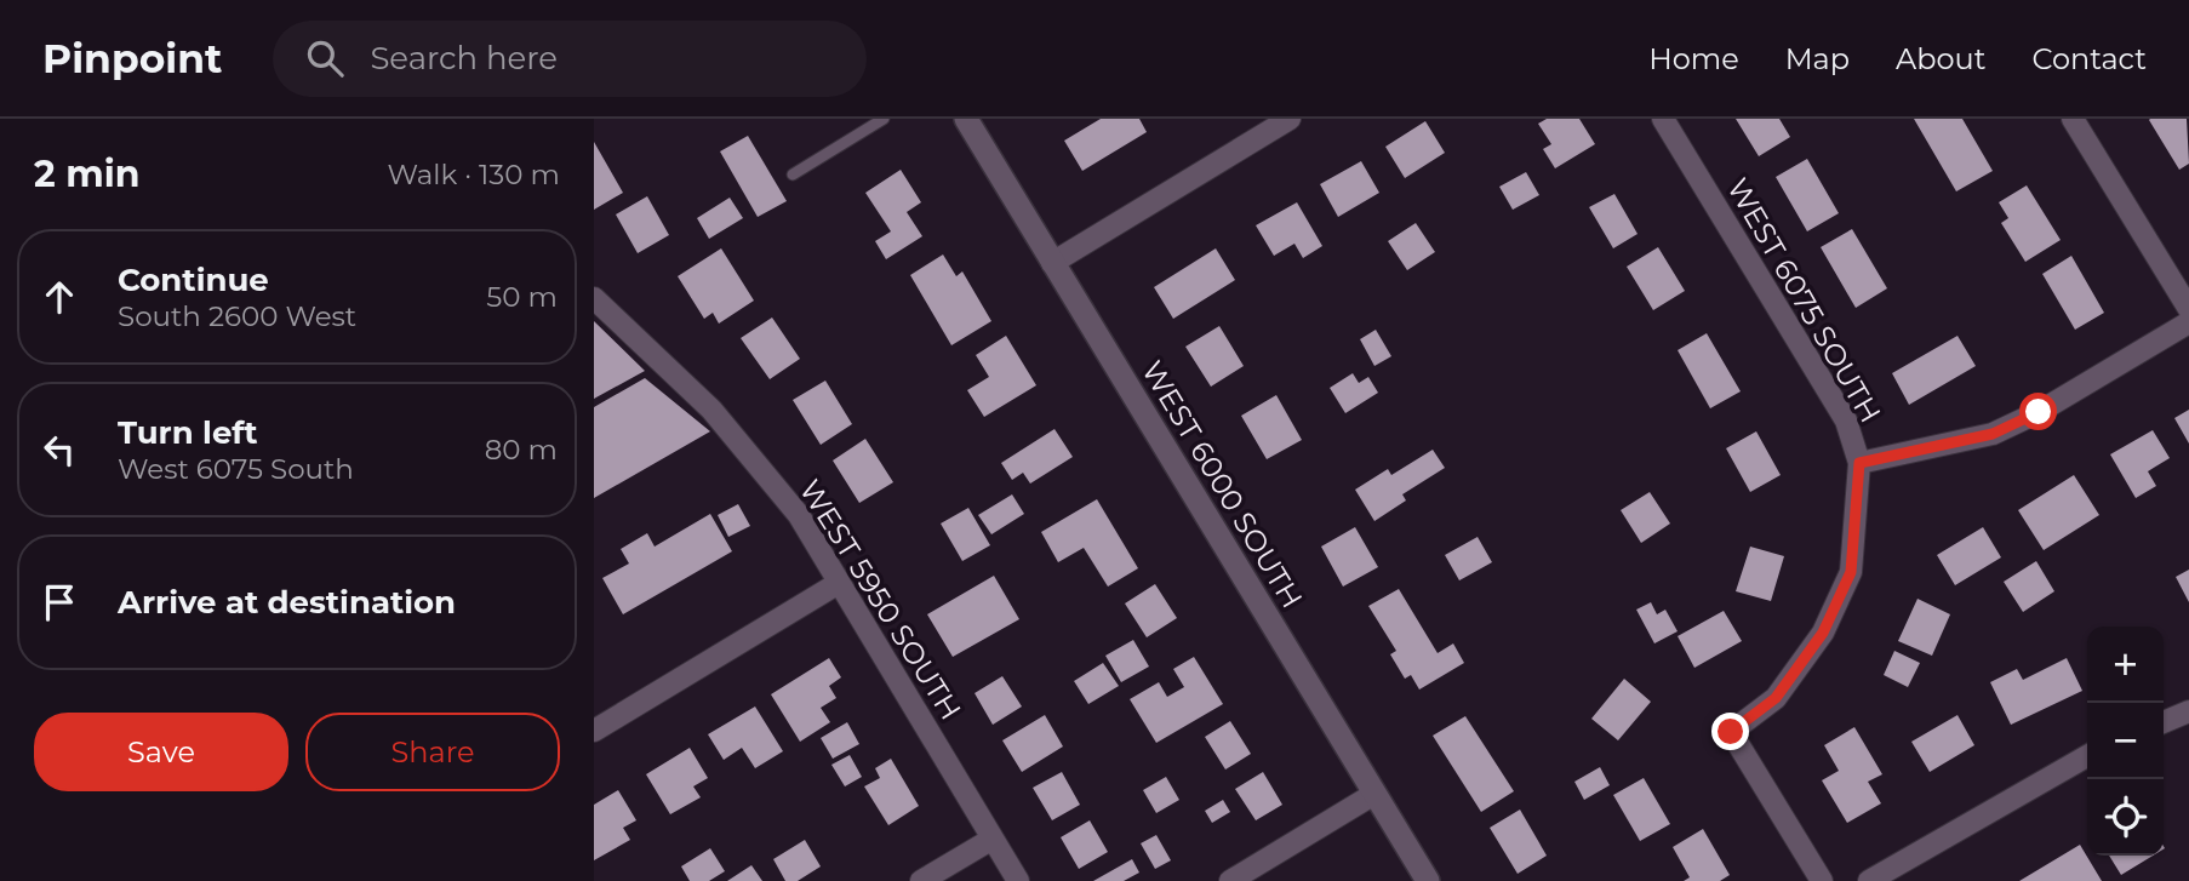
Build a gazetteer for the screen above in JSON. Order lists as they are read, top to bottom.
{
  "streets": {
    "street": ["WEST 6075 SOUTH", "WEST 6000 SOUTH", "WEST 5950 SOUTH"]
  },
  "page": {
    "header": "Pinpoint",
    "search": "Search here",
    "nav": [
      "Home",
      "Map",
      "About",
      "Contact"
    ],
    "heading": ["2 min", "Walk · 130 m"],
    "list": [
      ["Continue", "South 2600 West", "50 m"],
      ["Turn left", "West 6075 South", "80 m"],
      "Arrive at destination"
    ],
    "map_buttons": ["+", "−"],
    "buttons": ["Save", "Share"]
  }
}
